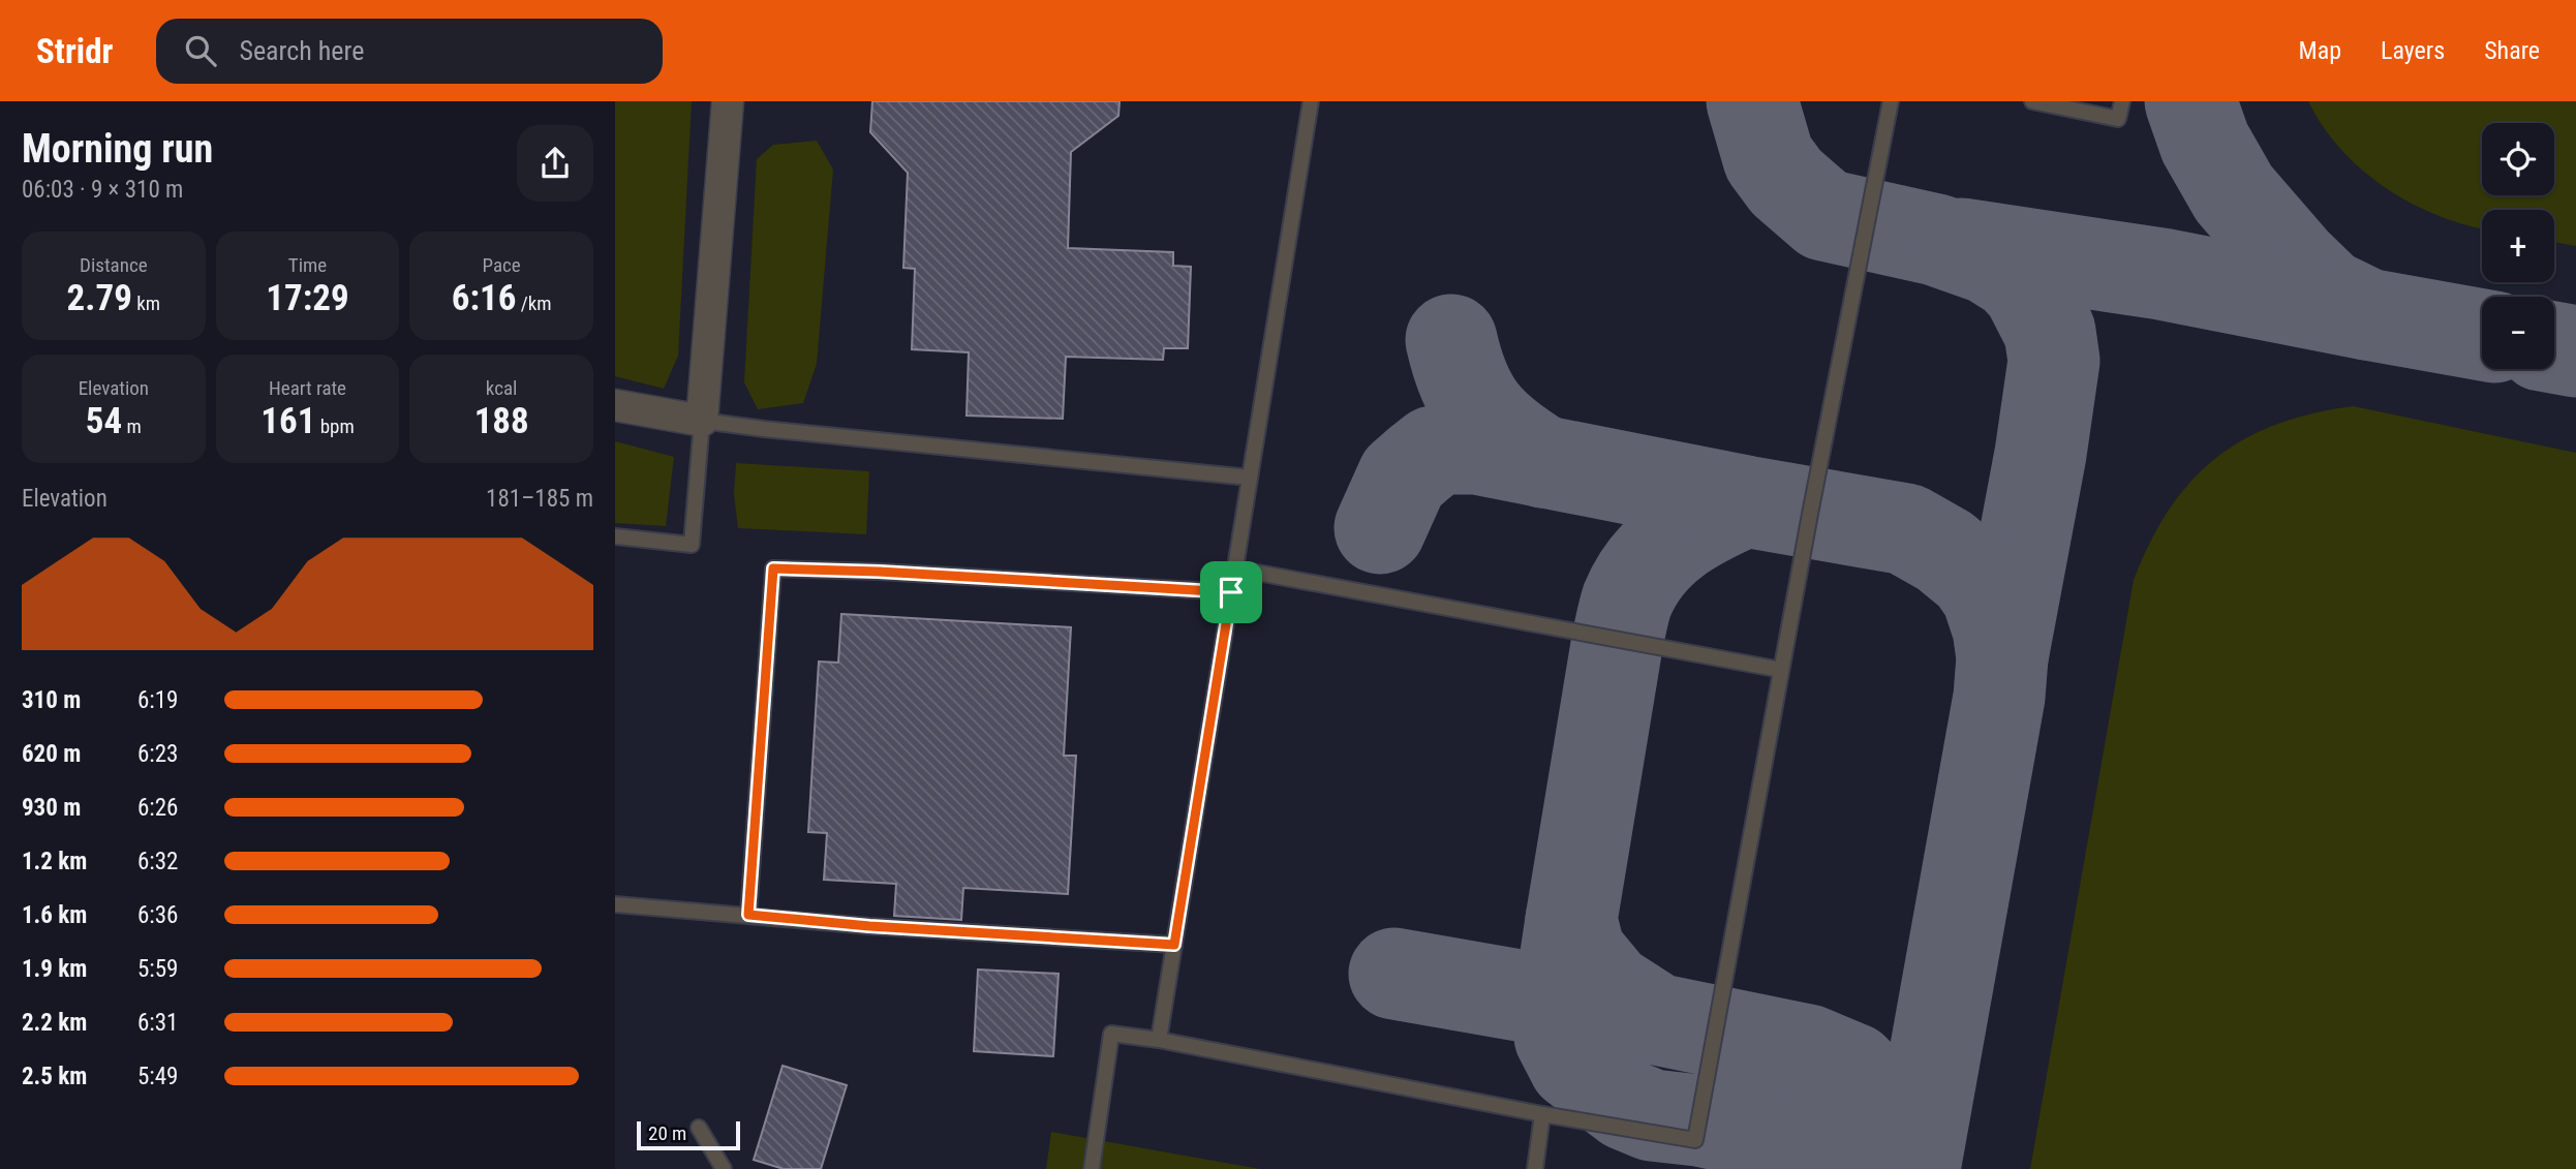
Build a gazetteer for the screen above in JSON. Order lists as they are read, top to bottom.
{
  "scale_bar": "20 m",
  "page": {
    "header": "Stridr",
    "search": "Search here",
    "nav": ["Map", "Layers", "Share"],
    "heading": ["Morning run", "06:03 · 9 × 310 m"],
    "map_buttons": ["+", "−"],
    "stats": [
      ["Distance", "2.79 km"],
      ["Time", "17:29"],
      ["Pace", "6:16 /km"],
      ["Elevation", "54 m"],
      ["Heart rate", "161 bpm"],
      ["kcal", "188"]
    ],
    "chart": ["Elevation", "181–185 m"],
    "list": [
      {
        "name": "310 m",
        "note": "6:19"
      },
      {
        "name": "620 m",
        "note": "6:23"
      },
      {
        "name": "930 m",
        "note": "6:26"
      },
      {
        "name": "1.2 km",
        "note": "6:32"
      },
      {
        "name": "1.6 km",
        "note": "6:36"
      },
      {
        "name": "1.9 km",
        "note": "5:59"
      },
      {
        "name": "2.2 km",
        "note": "6:31"
      },
      {
        "name": "2.5 km",
        "note": "5:49"
      }
    ],
    "scale": "20 m"
  }
}
